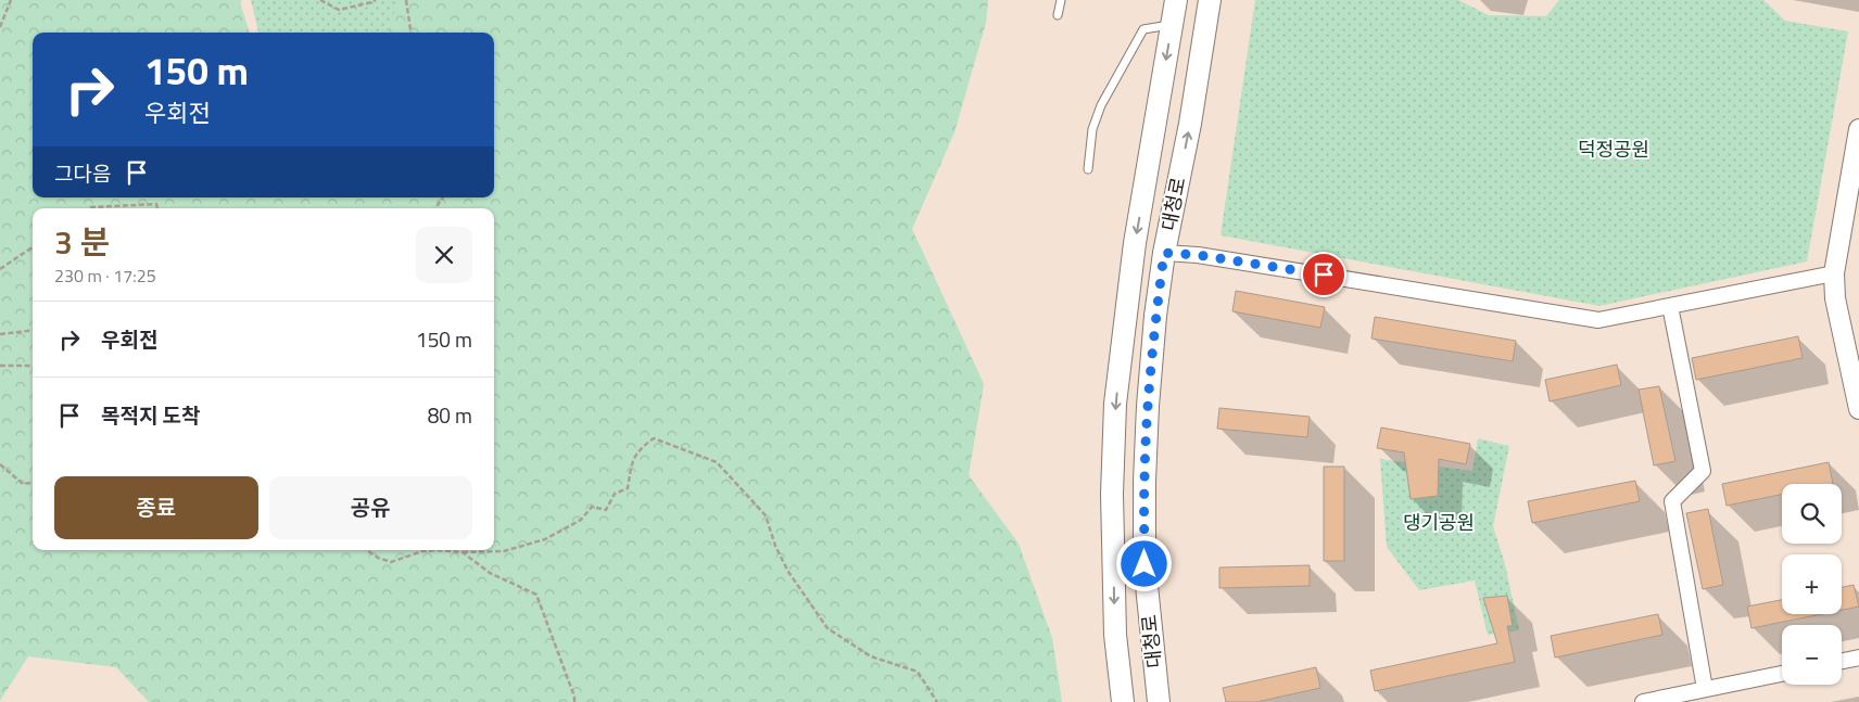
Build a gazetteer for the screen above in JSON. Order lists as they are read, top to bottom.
{
  "streets": {
    "main road": ["대청로"]
  },
  "parks": ["덕정공원", "댕기공원"],
  "page": {
    "turn": ["150 m", "우회전"],
    "then": "그다음",
    "heading": ["3 분", "230 m · 17:25"],
    "list": [
      {
        "name": "우회전",
        "value": "150 m"
      },
      {
        "name": "목적지 도착",
        "value": "80 m"
      }
    ],
    "buttons": ["종료", "공유"],
    "map_buttons": ["+", "−"]
  }
}
